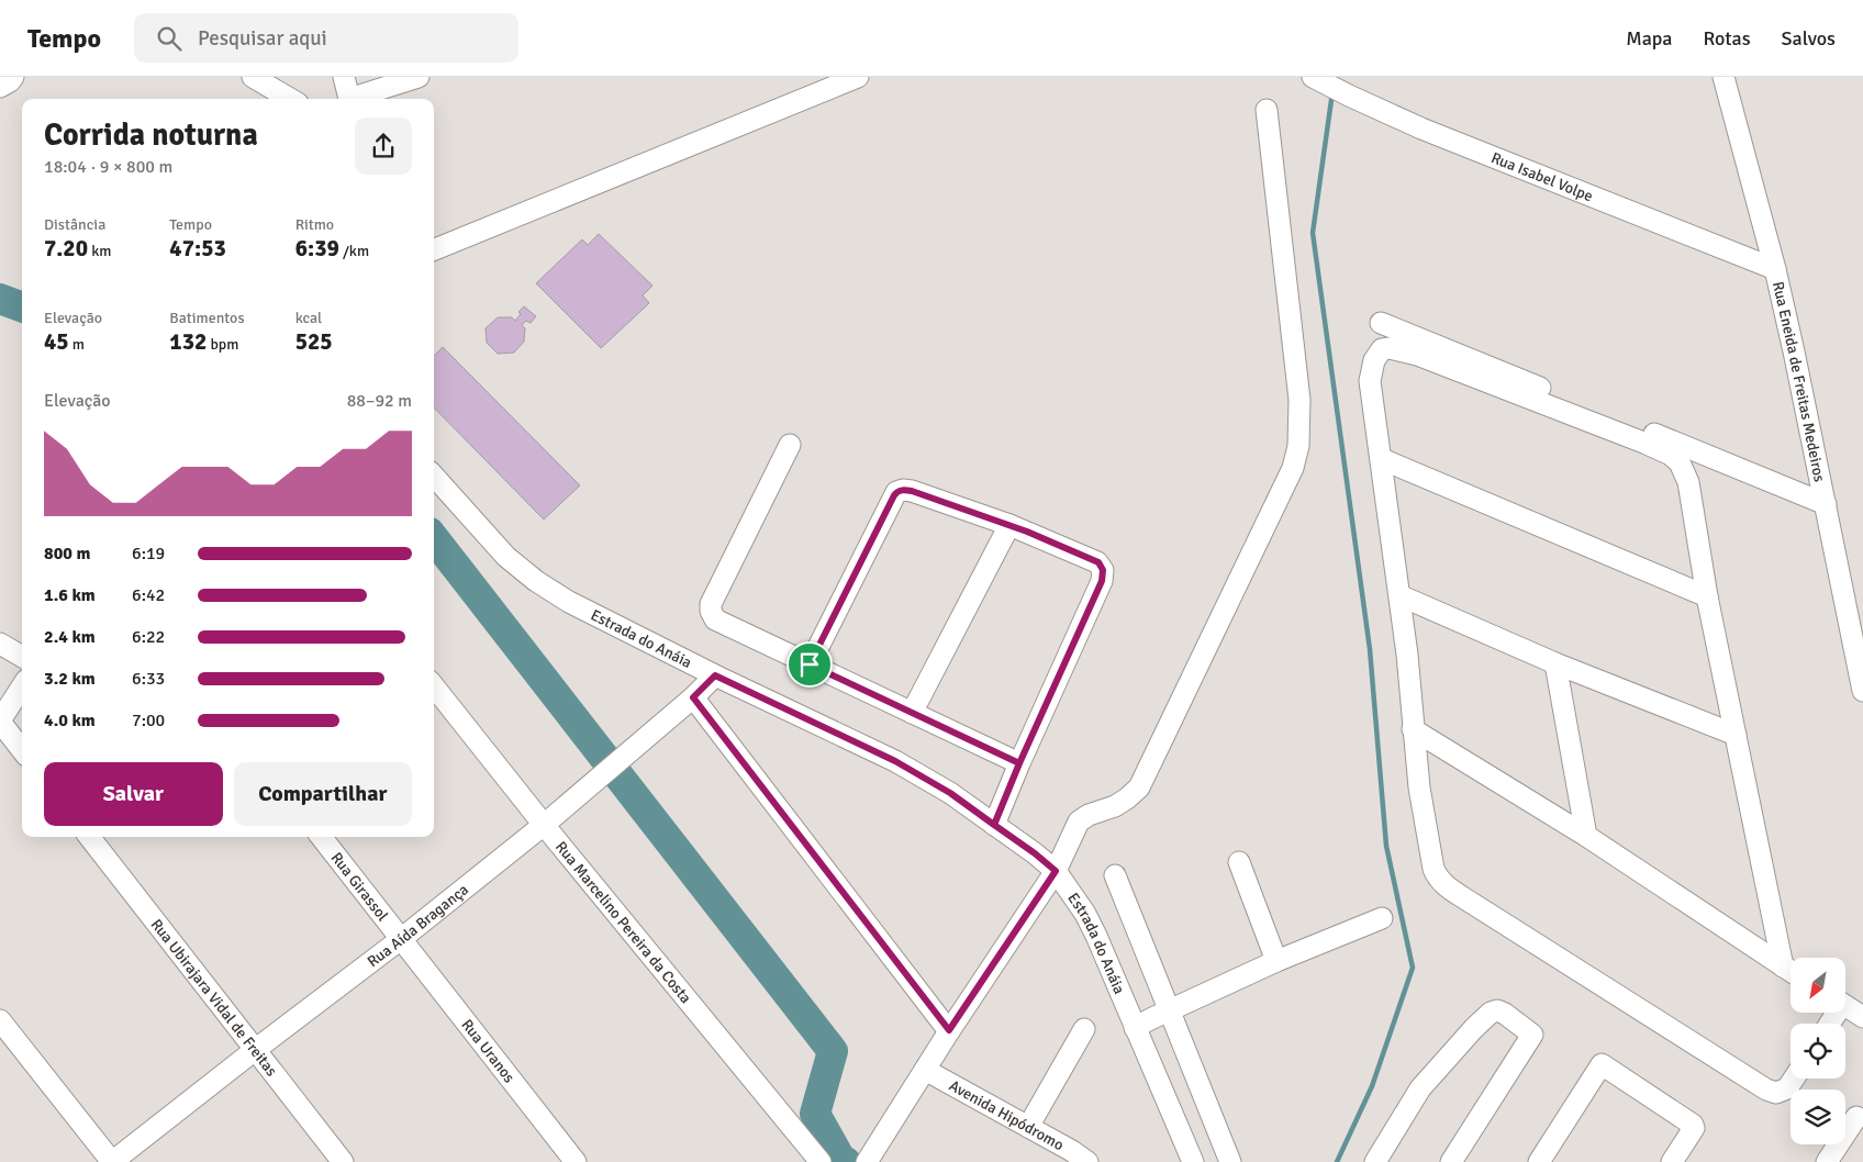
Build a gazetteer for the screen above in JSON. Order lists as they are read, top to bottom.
{
  "streets": {
    "street": [
      "Rua Isabel Volpe",
      "Rua Eneida de Freitas Medeiros",
      "Estrada do Anáia",
      "Rua Girassol",
      "Rua Marcelino Pereira da Costa",
      "Rua Aída Bragança",
      "Rua Ubirajara Vidal de Freitas",
      "Rua Uranos",
      "Avenida Hipódromo"
    ]
  },
  "crossings": [
    ["Rua Isabel Volpe", "Rua Eneida de Freitas Medeiros"],
    ["Estrada do Anáia", "Rua Aída Bragança"],
    ["Rua Girassol", "Rua Aída Bragança"],
    ["Rua Girassol", "Rua Uranos"],
    ["Rua Marcelino Pereira da Costa", "Rua Aída Bragança"],
    ["Rua Aída Bragança", "Rua Ubirajara Vidal de Freitas"],
    ["Rua Aída Bragança", "Rua Uranos"]
  ],
  "north": "bottom left",
  "page": {
    "header": "Tempo",
    "search": "Pesquisar aqui",
    "nav": ["Mapa", "Rotas", "Salvos"],
    "heading": ["Corrida noturna", "18:04 · 9 × 800 m"],
    "stats": [
      ["Distância", "7.20 km"],
      ["Tempo", "47:53"],
      ["Ritmo", "6:39 /km"],
      ["Elevação", "45 m"],
      ["Batimentos", "132 bpm"],
      ["kcal", "525"]
    ],
    "chart": ["Elevação", "88–92 m"],
    "list": [
      {
        "name": "800 m",
        "note": "6:19"
      },
      {
        "name": "1.6 km",
        "note": "6:42"
      },
      {
        "name": "2.4 km",
        "note": "6:22"
      },
      {
        "name": "3.2 km",
        "note": "6:33"
      },
      {
        "name": "4.0 km",
        "note": "7:00"
      }
    ],
    "buttons": ["Salvar", "Compartilhar"]
  }
}
